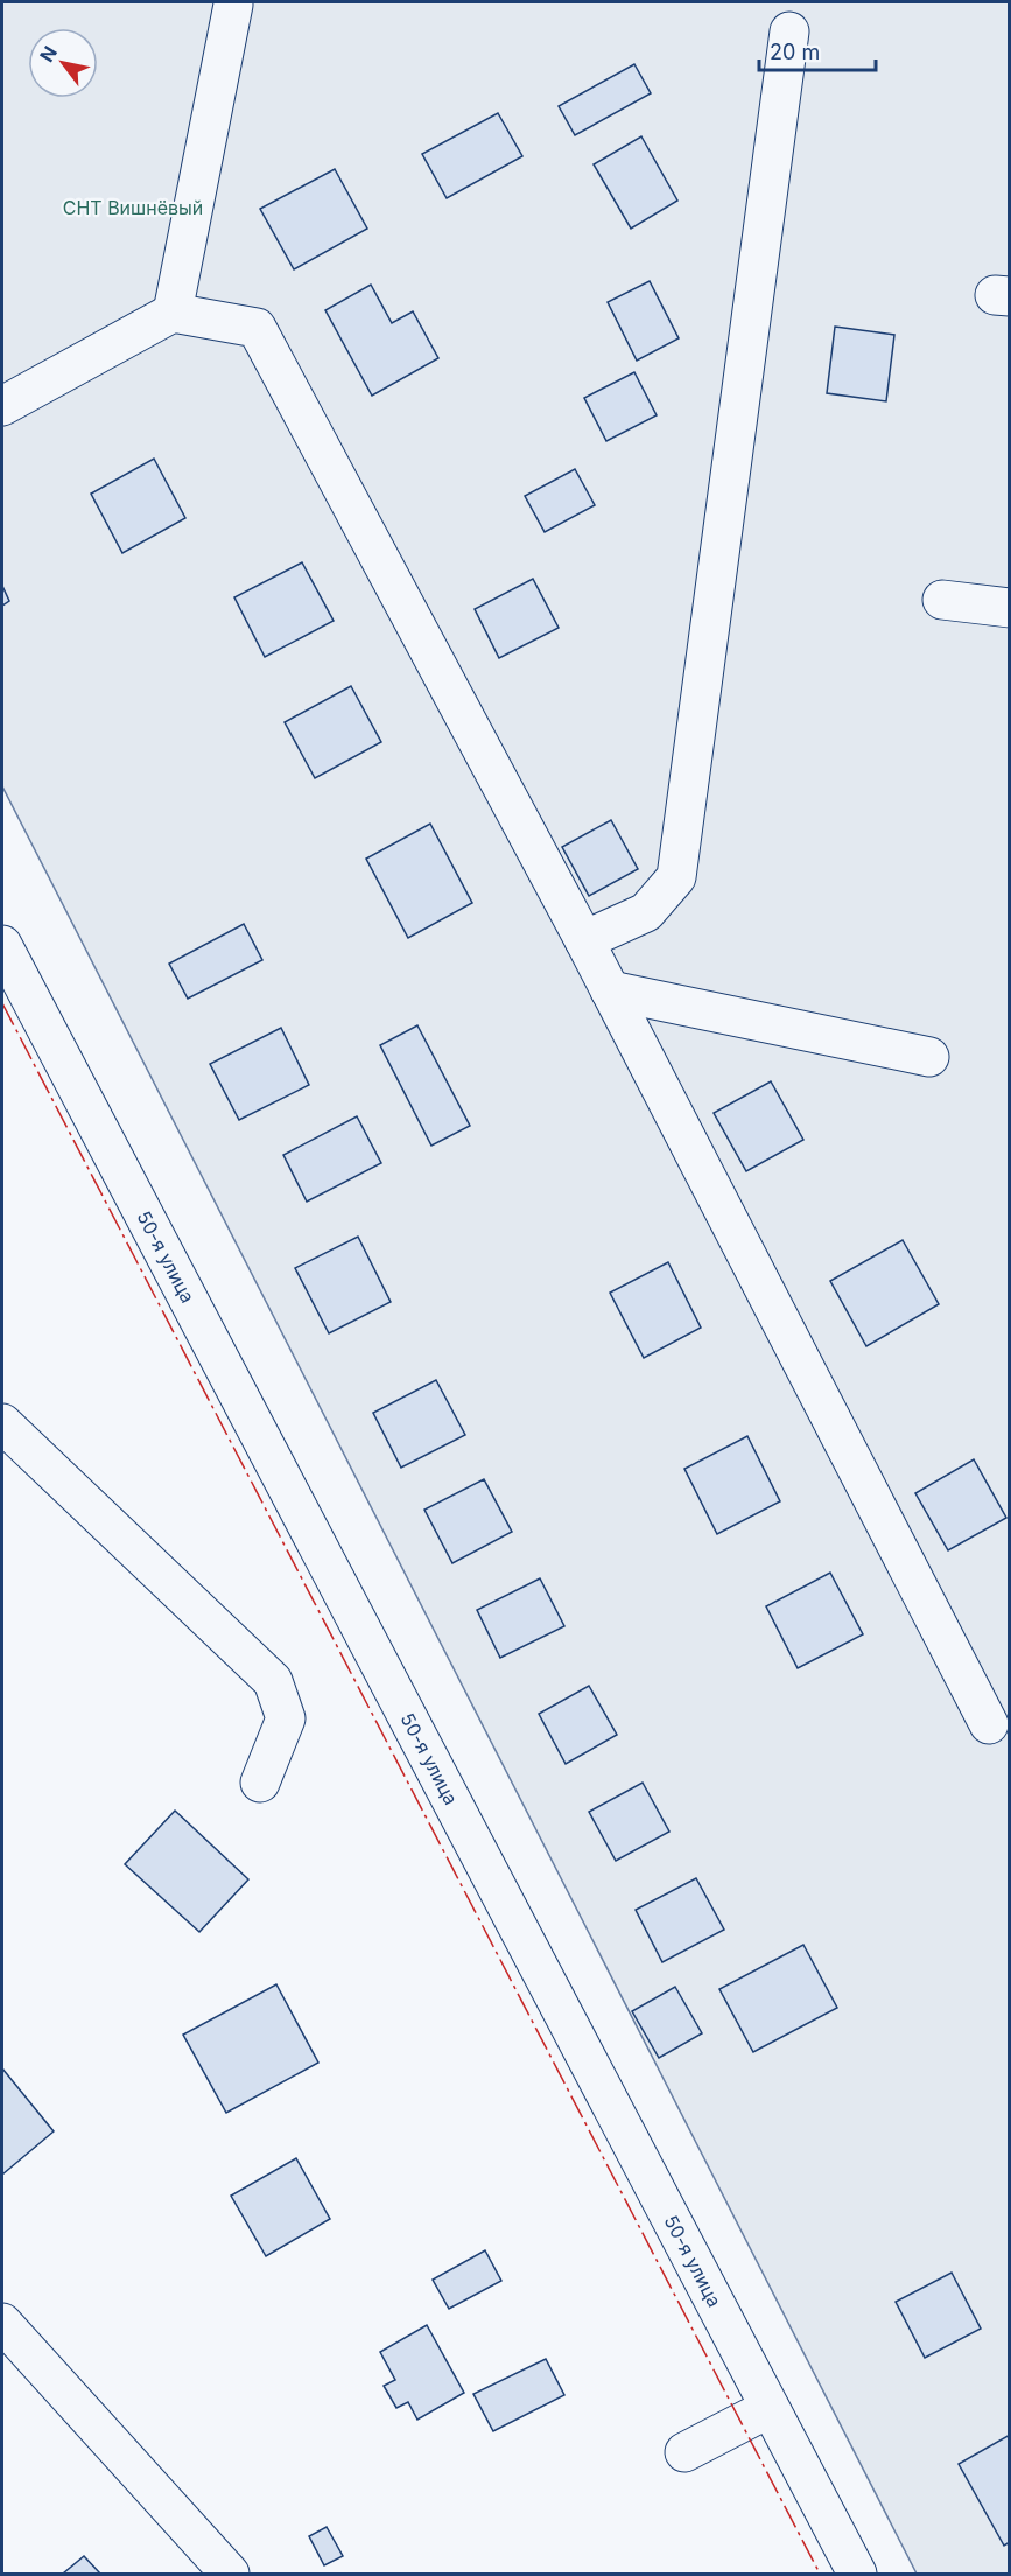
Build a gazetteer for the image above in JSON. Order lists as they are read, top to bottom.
{
  "streets": {
    "street": ["50-я улица"]
  },
  "parks": ["СНТ Вишнёвый"],
  "scale_bar": "20 m",
  "north": "top left"
}
